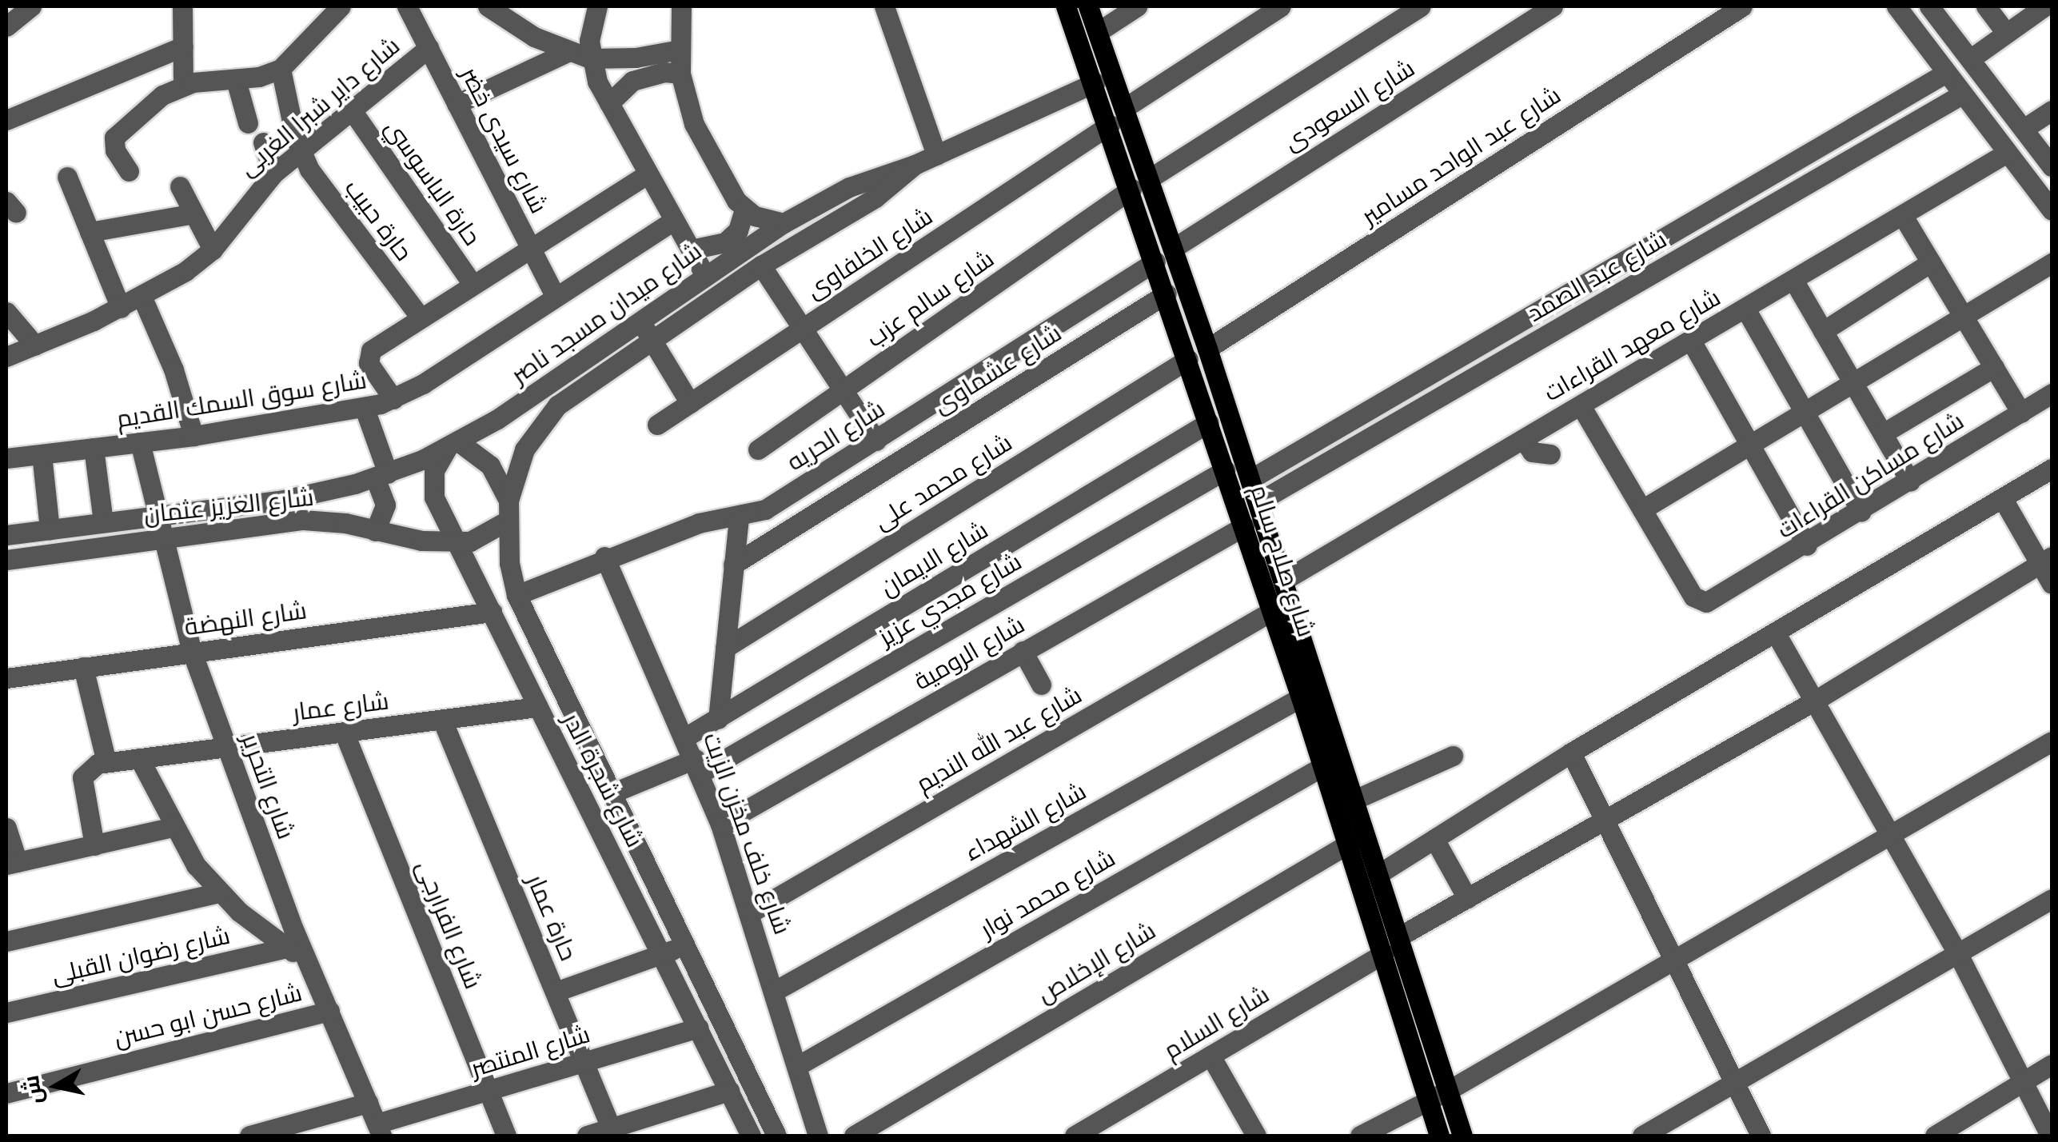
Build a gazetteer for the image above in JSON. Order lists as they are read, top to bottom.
{
  "streets": {
    "main road": ["شارع صلاح سالم"],
    "street": [
      "شارع السعودى",
      "شارع داير شبرا الغربى",
      "شارع سيدى خضر",
      "شارع عبد الواحد مسامير",
      "حارة الباسوسي",
      "حارة حبيب",
      "شارع الخلفاوى",
      "شارع عبد الصمد",
      "شارع سالم عزب",
      "شارع ميدان مسجد ناصر",
      "شارع معهد القراءات",
      "شارع عشماوى",
      "شارع سوق السمك القديم",
      "شارع الحريه",
      "شارع مساكن القراءات",
      "شارع محمد على",
      "شارع العزيز عثمان",
      "شارع الايمان",
      "شارع مجدي عزيز",
      "شارع النهضة",
      "شارع الرومية",
      "شارع عمار",
      "شارع عبد الله النديم",
      "شارع شجرة الدر",
      "شارع التحرير",
      "شارع الشهداء",
      "شارع خلف مخزن الزيت",
      "شارع محمد نوار",
      "حارة عمار",
      "شارع الفرارجى",
      "شارع رضوان القبلى",
      "شارع الإخلاص",
      "شارع حسن ابو حسن",
      "شارع السلام",
      "شارع المنتصر"
    ]
  },
  "crossings": [
    ["شارع السعودى", "شارع صلاح سالم"],
    ["شارع داير شبرا الغربى", "شارع سيدى خضر"],
    ["شارع داير شبرا الغربى", "حارة الباسوسي"],
    ["شارع داير شبرا الغربى", "حارة حبيب"],
    ["شارع سيدى خضر", "شارع سوق السمك القديم"],
    ["شارع عبد الواحد مسامير", "شارع صلاح سالم"],
    ["شارع الخلفاوى", "شارع صلاح سالم"],
    ["شارع عبد الصمد", "شارع صلاح سالم"],
    ["شارع سالم عزب", "شارع صلاح سالم"],
    ["شارع ميدان مسجد ناصر", "شارع العزيز عثمان"],
    ["شارع ميدان مسجد ناصر", "شارع صلاح سالم"],
    ["شارع ميدان مسجد ناصر", "شارع شجرة الدر"],
    ["شارع معهد القراءات", "شارع صلاح سالم"],
    ["شارع عشماوى", "شارع صلاح سالم"],
    ["شارع سوق السمك القديم", "شارع التحرير"],
    ["شارع الحريه", "شارع صلاح سالم"],
    ["شارع الحريه", "شارع شجرة الدر"],
    ["شارع الحريه", "شارع خلف مخزن الزيت"],
    ["شارع محمد على", "شارع صلاح سالم"],
    ["شارع العزيز عثمان", "شارع شجرة الدر"],
    ["شارع العزيز عثمان", "شارع التحرير"],
    ["شارع الايمان", "شارع صلاح سالم"],
    ["شارع الايمان", "شارع خلف مخزن الزيت"],
    ["شارع صلاح سالم", "شارع مجدي عزيز"],
    ["شارع صلاح سالم", "شارع الرومية"],
    ["شارع صلاح سالم", "شارع عبد الله النديم"],
    ["شارع صلاح سالم", "شارع الشهداء"],
    ["شارع صلاح سالم", "شارع محمد نوار"],
    ["شارع صلاح سالم", "شارع الإخلاص"],
    ["شارع صلاح سالم", "شارع السلام"],
    ["شارع مجدي عزيز", "شارع شجرة الدر"],
    ["شارع مجدي عزيز", "شارع خلف مخزن الزيت"],
    ["شارع النهضة", "شارع شجرة الدر"],
    ["شارع النهضة", "شارع التحرير"],
    ["شارع الرومية", "شارع خلف مخزن الزيت"],
    ["شارع عمار", "شارع شجرة الدر"],
    ["شارع عمار", "شارع التحرير"],
    ["شارع عمار", "حارة عمار"],
    ["شارع عمار", "شارع الفرارجى"],
    ["شارع عبد الله النديم", "شارع خلف مخزن الزيت"],
    ["شارع شجرة الدر", "شارع المنتصر"],
    ["شارع التحرير", "شارع حسن ابو حسن"],
    ["شارع التحرير", "شارع المنتصر"],
    ["شارع الشهداء", "شارع خلف مخزن الزيت"],
    ["شارع خلف مخزن الزيت", "شارع محمد نوار"],
    ["حارة عمار", "شارع المنتصر"],
    ["شارع الفرارجى", "شارع المنتصر"]
  ],
  "north": "left"
}
